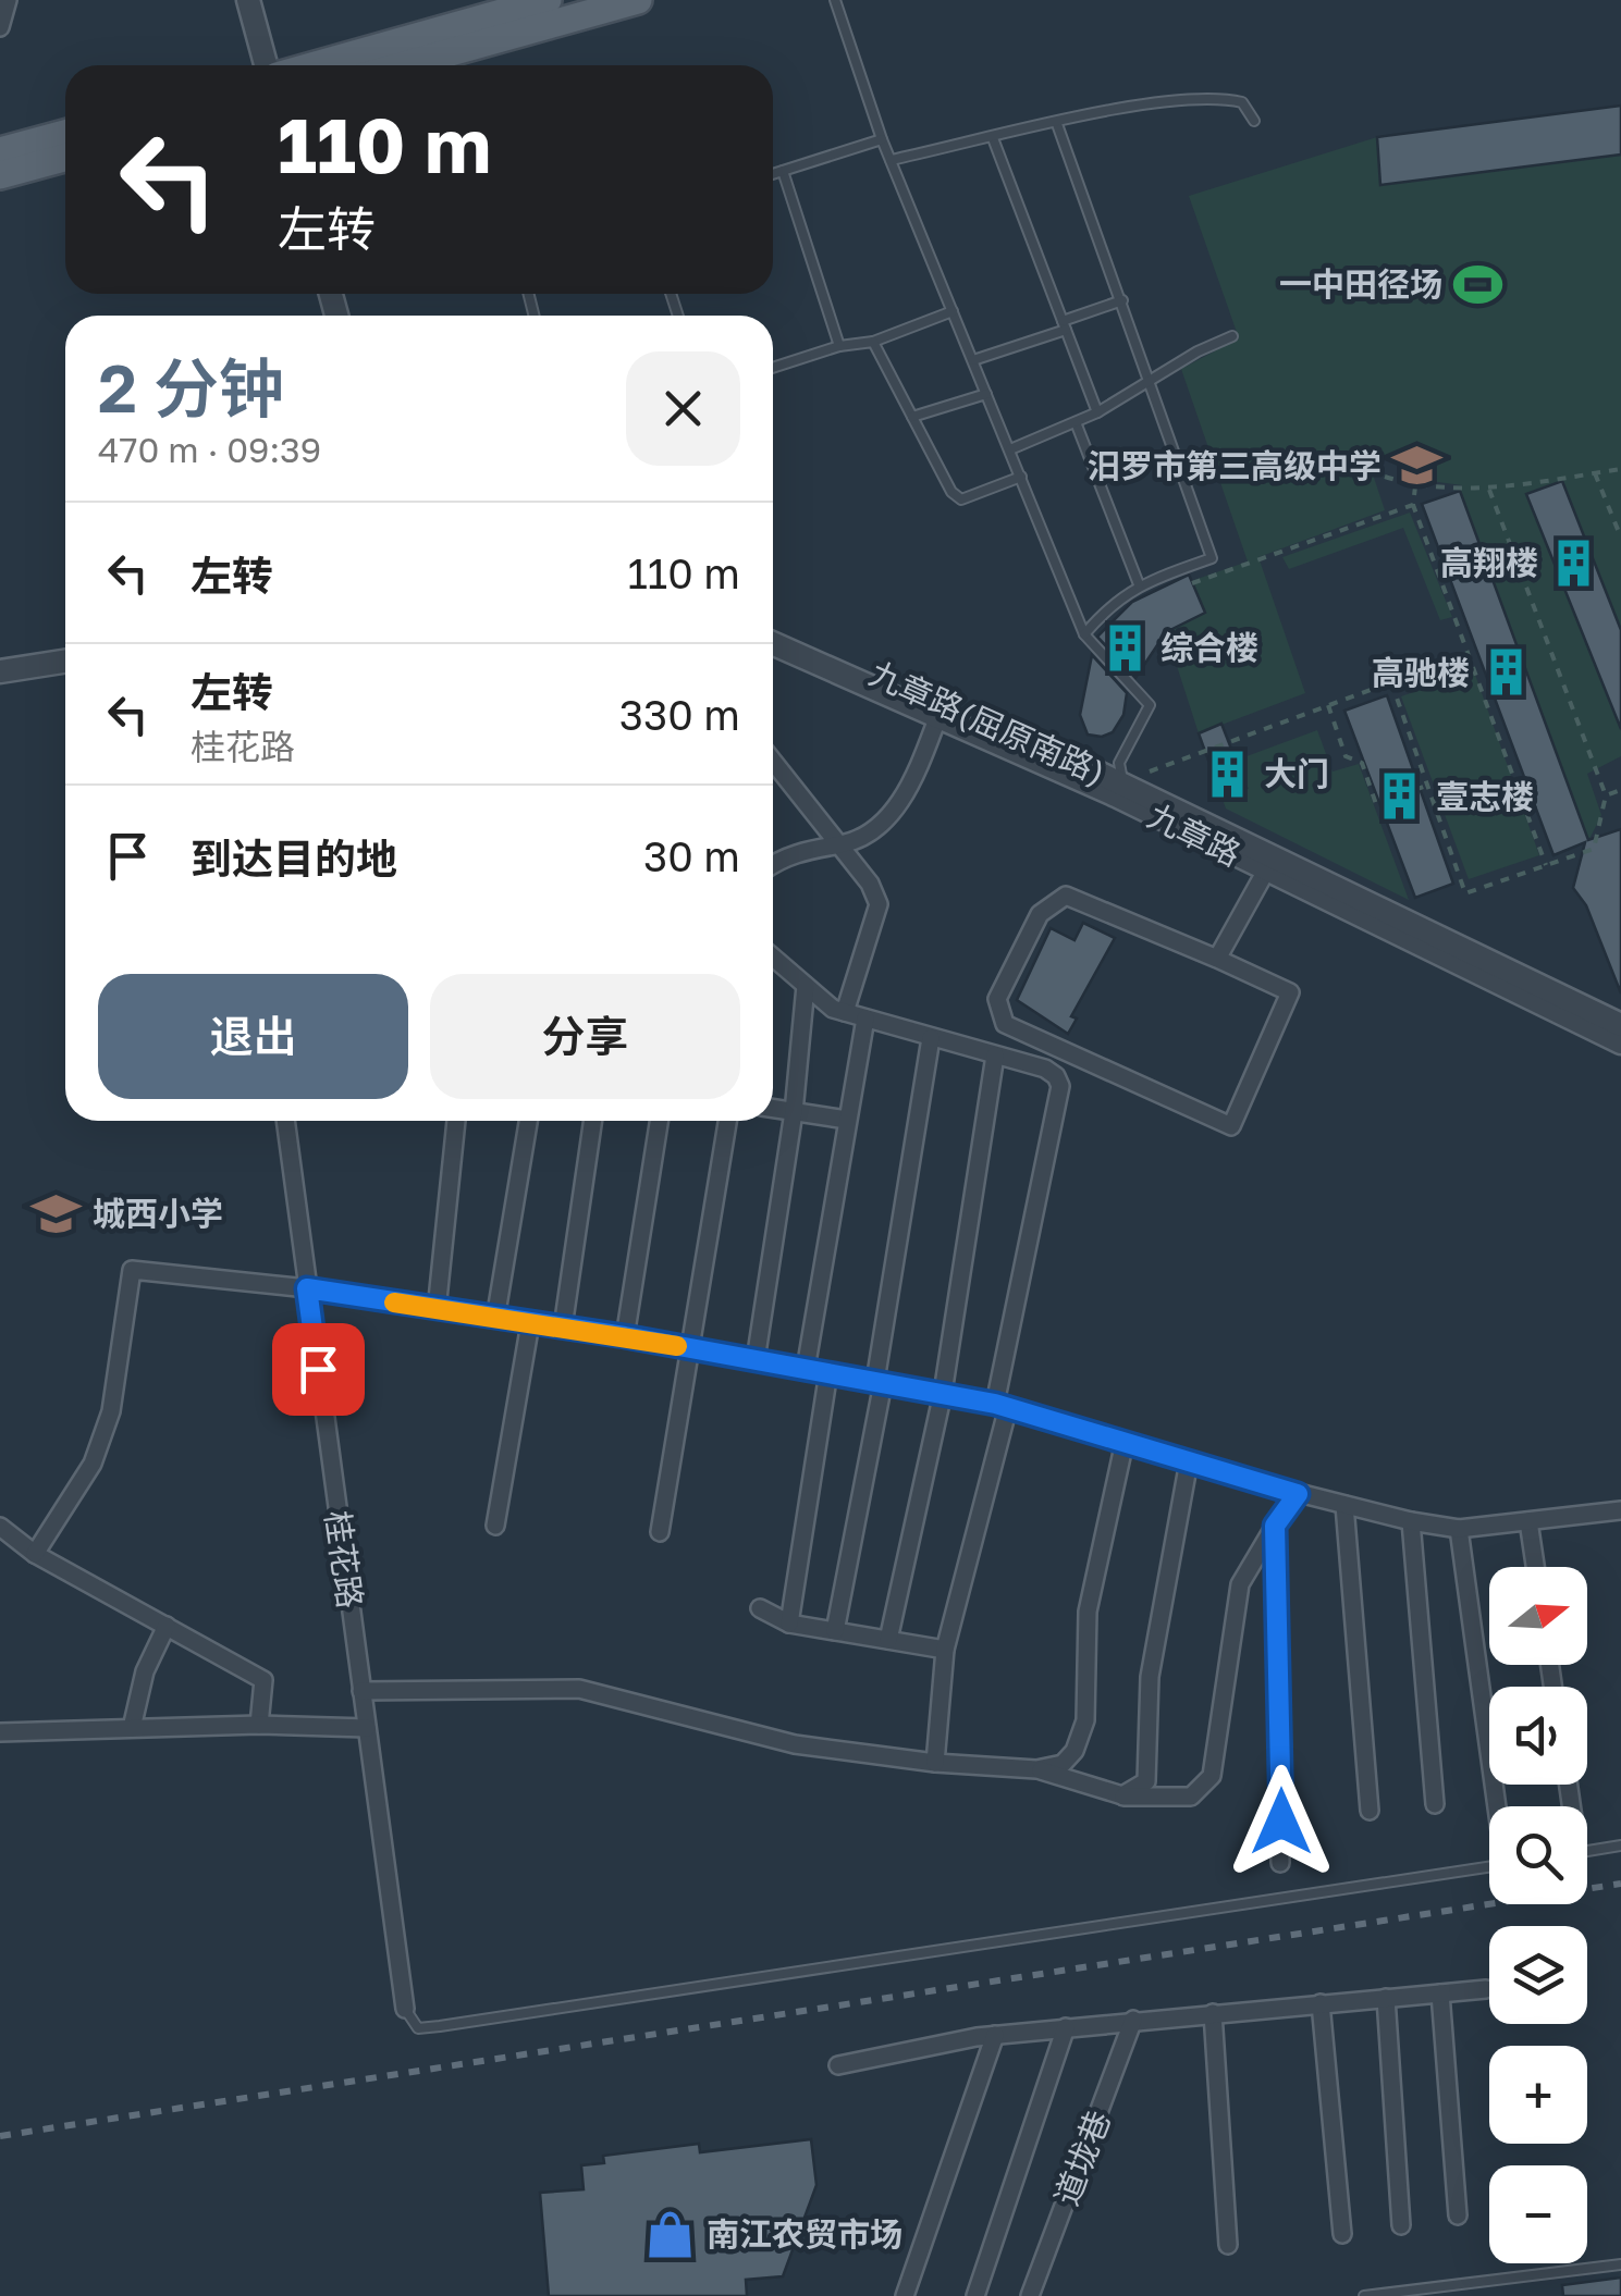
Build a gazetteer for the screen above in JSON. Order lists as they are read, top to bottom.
{
  "streets": {
    "street": [
      "九章路(屈原南路)",
      "九章路",
      "桂花路",
      "道垅巷"
    ]
  },
  "places": {
    "sports": ["一中田径场"],
    "school or university": ["汨罗市第三高级中学", "城西小学"],
    "building": [
      "高翔楼",
      "综合楼",
      "高驰楼",
      "大门",
      "壹志楼"
    ],
    "shop": ["南江农贸市场"]
  },
  "north": "right",
  "page": {
    "turn": ["110 m", "左转"],
    "heading": ["2 分钟", "470 m · 09:39"],
    "list": [
      {
        "name": "左转",
        "value": "110 m"
      },
      {
        "name": "左转",
        "note": "桂花路",
        "value": "330 m"
      },
      {
        "name": "到达目的地",
        "value": "30 m"
      }
    ],
    "buttons": ["退出", "分享"],
    "map_buttons": ["+", "−"]
  }
}
